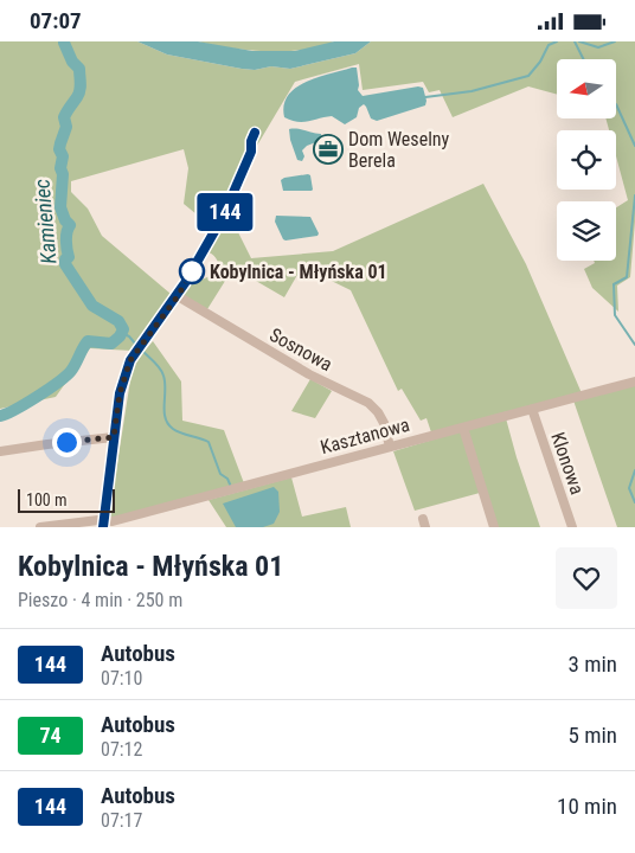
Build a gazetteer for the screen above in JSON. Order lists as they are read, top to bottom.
{
  "streets": {
    "street": ["Sosnowa", "Kasztanowa", "Klonowa"]
  },
  "crossings": [
    ["Sosnowa", "Kasztanowa"],
    ["Kasztanowa", "Klonowa"]
  ],
  "water": ["Kamieniec"],
  "places": {
    "office": ["Dom Weselny Berela"],
    "other": ["Kobylnica - Młyńska 01"]
  },
  "lines": ["bus line 144"],
  "scale_bar": "100 m",
  "north": "left",
  "page": {
    "status": "07:07",
    "on_map": "144",
    "scale": "100 m",
    "heading": ["Kobylnica - Młyńska 01", "Pieszo · 4 min · 250 m"],
    "list": [
      {
        "mark": "144",
        "name": "Autobus",
        "note": "07:10",
        "value": "3 min"
      },
      {
        "mark": "74",
        "name": "Autobus",
        "note": "07:12",
        "value": "5 min"
      },
      {
        "mark": "144",
        "name": "Autobus",
        "note": "07:17",
        "value": "10 min"
      }
    ]
  }
}
